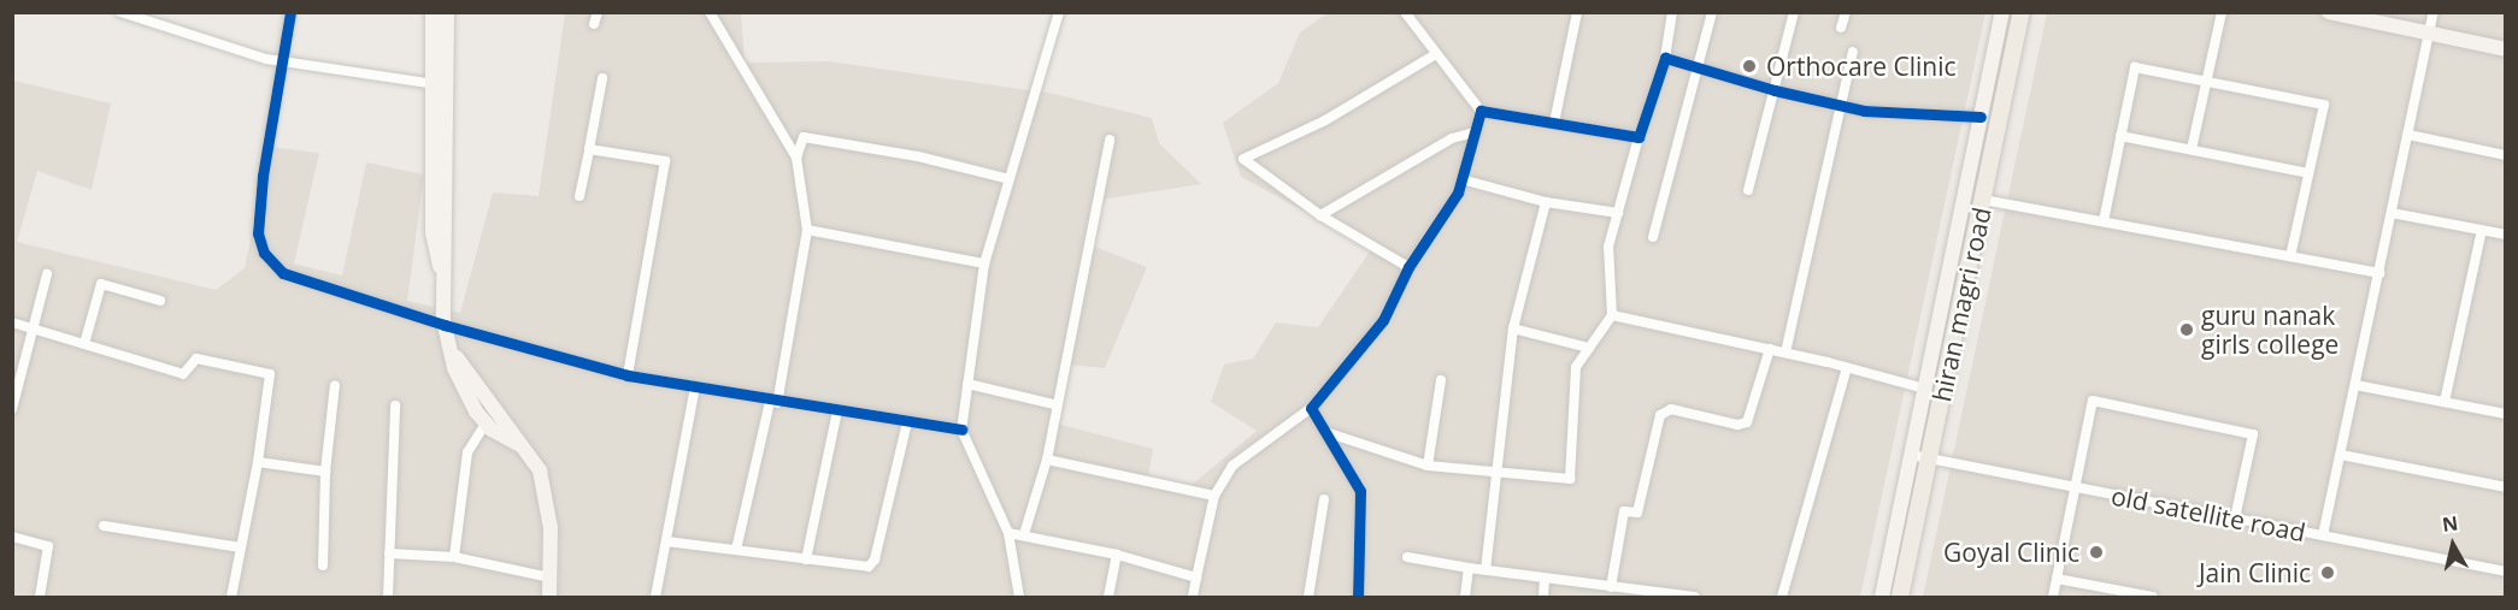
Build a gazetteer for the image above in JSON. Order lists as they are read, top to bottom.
{
  "streets": {
    "main road": ["hiran magri road"],
    "street": ["old satellite road"]
  },
  "crossings": [
    ["hiran magri road", "old satellite road"]
  ],
  "places": [
    "Orthocare Clinic",
    "guru nanak girls college",
    "Goyal Clinic",
    "Jain Clinic"
  ],
  "north": "top"
}
